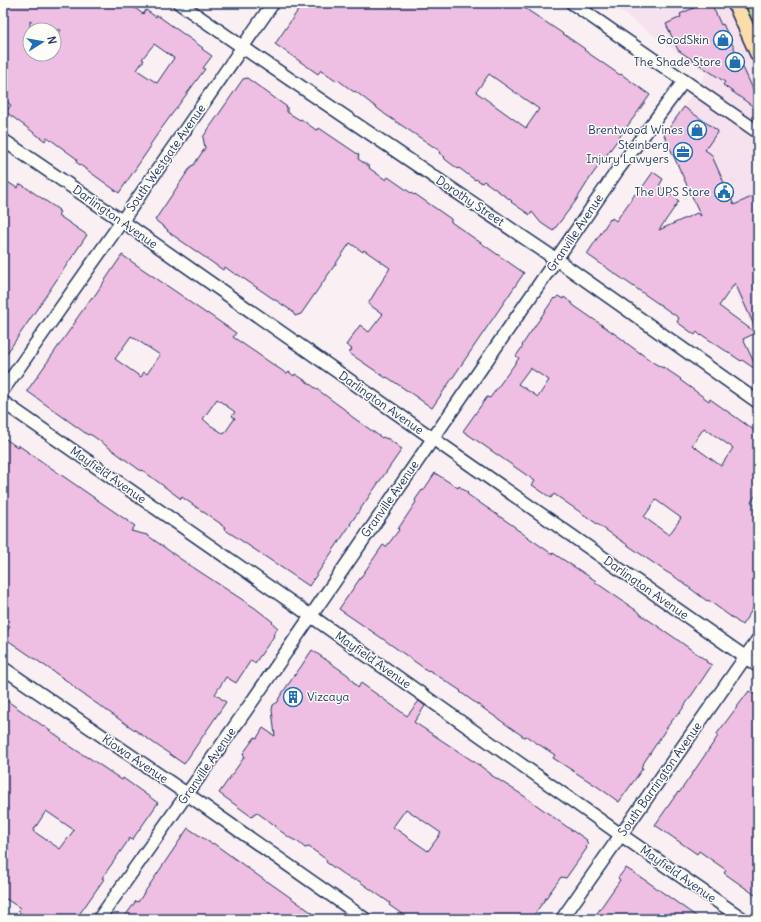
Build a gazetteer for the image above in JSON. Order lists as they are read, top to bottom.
{
  "streets": {
    "street": [
      "South Westgate Avenue",
      "Dorothy Street",
      "Darlington Avenue",
      "Granville Avenue",
      "Mayfield Avenue",
      "Kiowa Avenue",
      "South Barrington Avenue"
    ]
  },
  "crossings": [
    ["South Westgate Avenue", "Dorothy Street"],
    ["South Westgate Avenue", "Darlington Avenue"],
    ["Dorothy Street", "Granville Avenue"],
    ["Darlington Avenue", "Granville Avenue"],
    ["Darlington Avenue", "South Barrington Avenue"],
    ["Granville Avenue", "Mayfield Avenue"],
    ["Granville Avenue", "Kiowa Avenue"],
    ["Mayfield Avenue", "South Barrington Avenue"]
  ],
  "places": {
    "shop": ["GoodSkin", "The Shade Store", "Brentwood Wines"],
    "office": ["Steinberg Injury Lawyers"],
    "public building": ["The UPS Store"],
    "building": ["Vizcaya"]
  },
  "north": "right"
}
